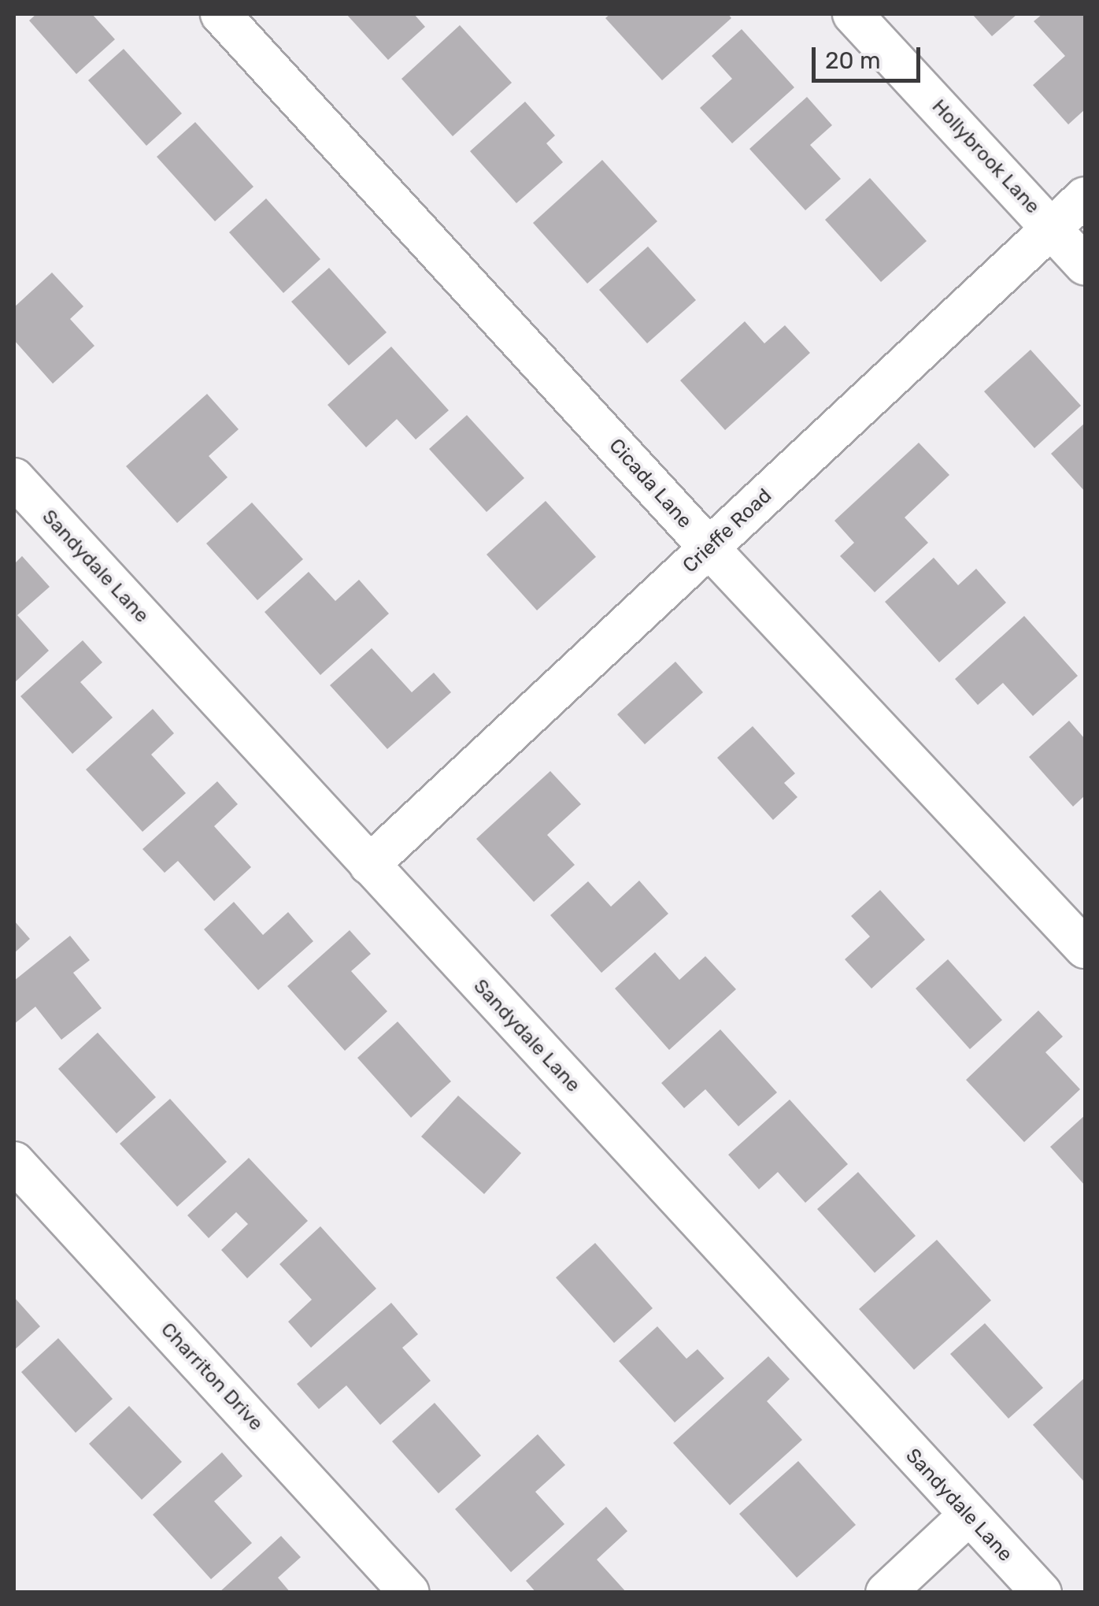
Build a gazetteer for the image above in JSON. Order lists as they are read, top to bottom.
{
  "streets": {
    "street": [
      "Hollybrook Lane",
      "Cicada Lane",
      "Crieffe Road",
      "Sandydale Lane",
      "Charriton Drive"
    ]
  },
  "crossings": [
    ["Hollybrook Lane", "Crieffe Road"],
    ["Cicada Lane", "Crieffe Road"],
    ["Crieffe Road", "Sandydale Lane"]
  ],
  "scale_bar": "20 m"
}
